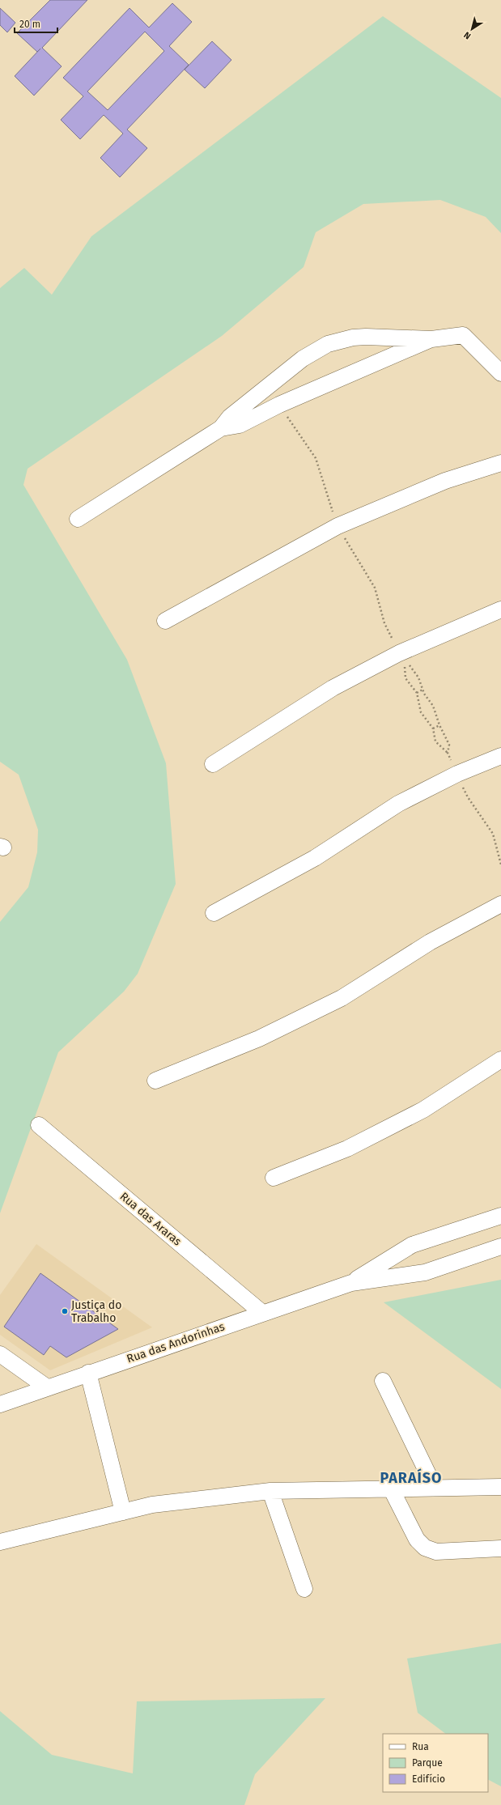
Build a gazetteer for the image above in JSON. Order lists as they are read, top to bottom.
{
  "streets": {
    "street": ["Rua das Araras", "Rua das Andorinhas"]
  },
  "crossings": [
    ["Rua das Araras", "Rua das Andorinhas"]
  ],
  "districts": ["PARAÍSO"],
  "places": ["Justiça do Trabalho"],
  "legend": ["Rua", "Parque", "Edifício"],
  "scale_bar": "20 m",
  "north": "bottom left"
}
